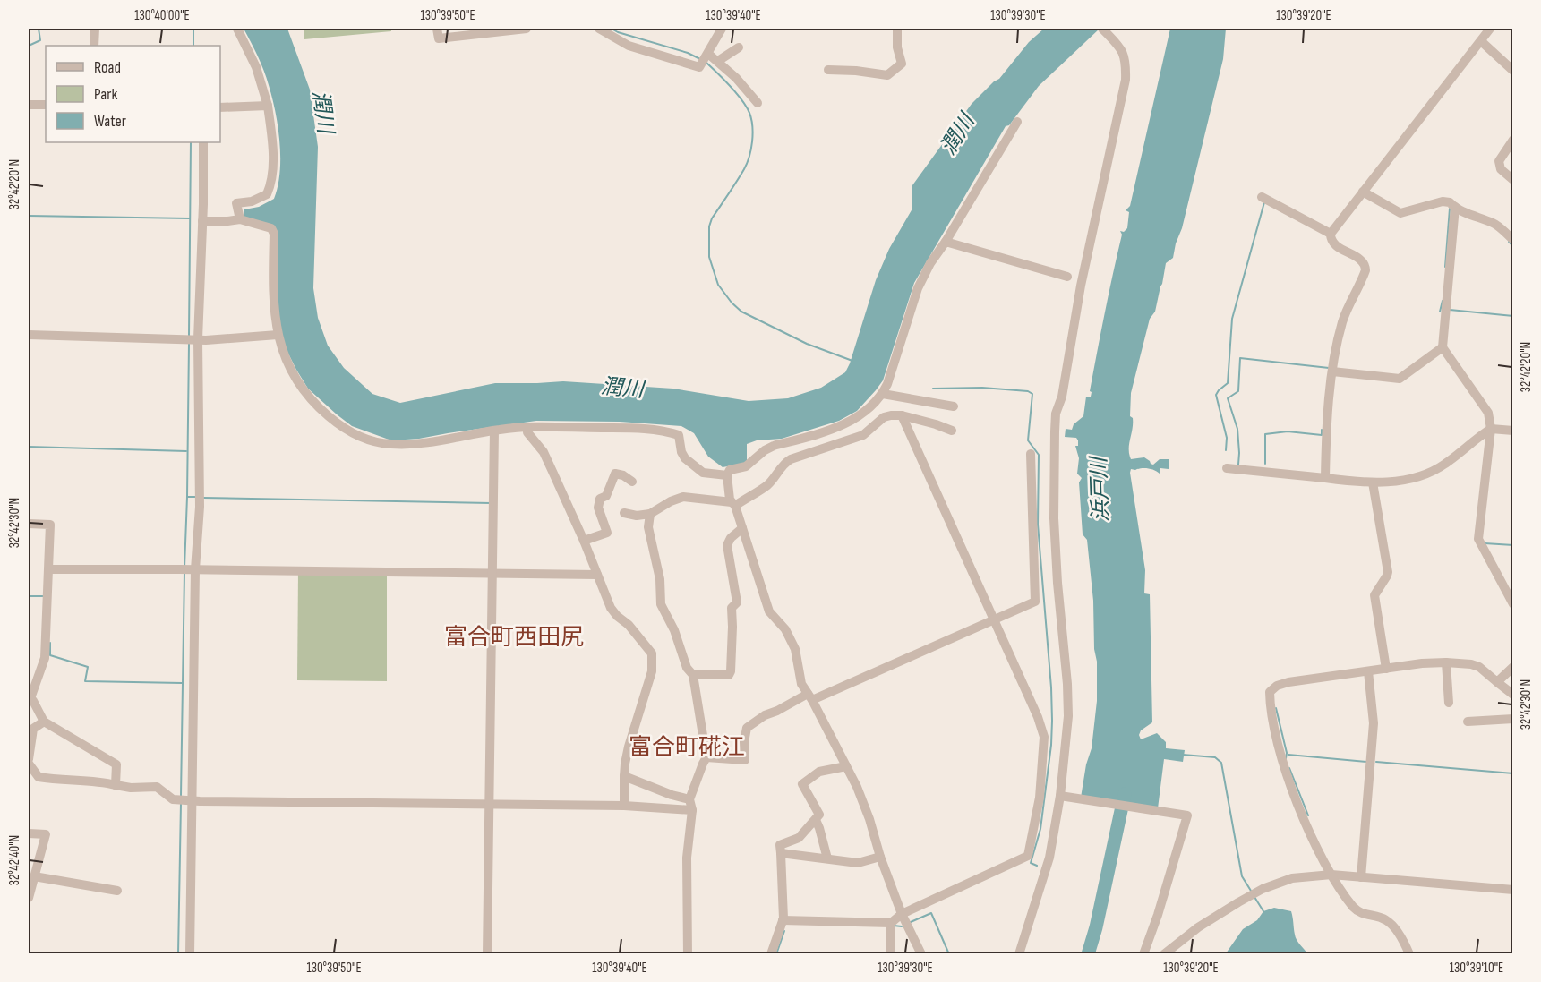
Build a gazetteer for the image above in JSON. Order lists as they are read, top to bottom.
{
  "districts": ["富合町西田尻", "富合町硴江"],
  "water": ["潤川", "浜戸川"],
  "legend": ["Road", "Park", "Water"],
  "coordinates": [
    "130°40'00\"E",
    "130°39'50\"E",
    "130°39'40\"E",
    "130°39'30\"E",
    "130°39'20\"E",
    "32°42'20\"N",
    "32°42'30\"N",
    "32°42'40\"N",
    "130°39'10\"E"
  ]
}
